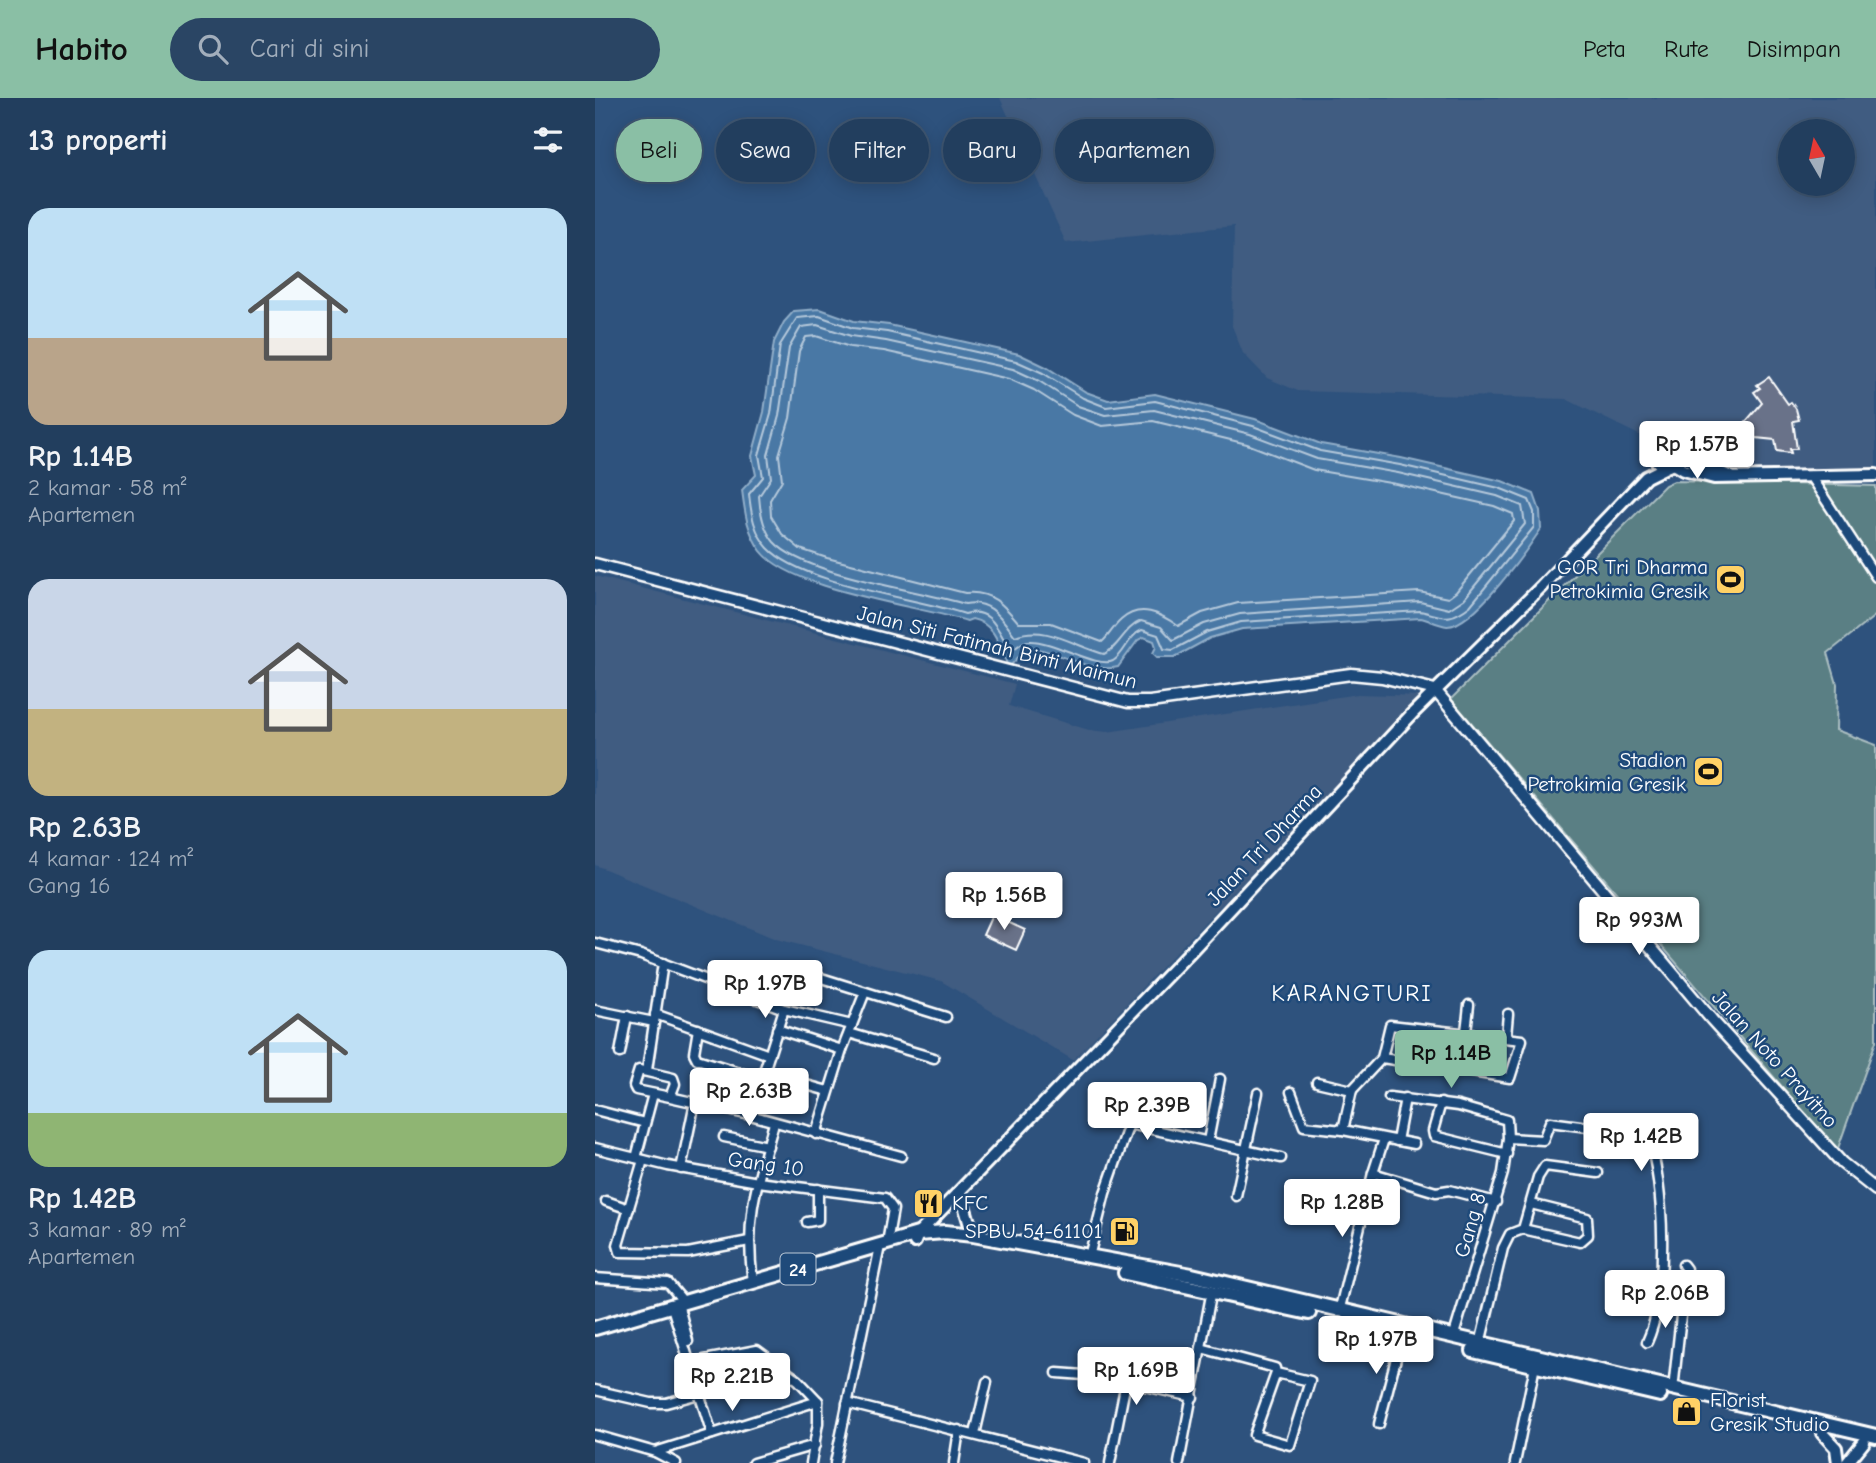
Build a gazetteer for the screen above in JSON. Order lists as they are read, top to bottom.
{
  "streets": {
    "highway": ["24"],
    "main road": ["Jalan Tri Dharma"],
    "street": [
      "Jalan Siti Fatimah Binti Maimun",
      "Jalan Noto Prayitno",
      "Gang 10",
      "Gang 8"
    ]
  },
  "crossings": [
    ["Jalan Siti Fatimah Binti Maimun", "Jalan Tri Dharma"],
    ["Jalan Siti Fatimah Binti Maimun", "Jalan Noto Prayitno"],
    ["Jalan Tri Dharma", "Jalan Noto Prayitno"],
    ["Jalan Tri Dharma", "24"],
    ["Gang 10", "24"],
    ["Gang 8", "24"]
  ],
  "districts": ["KARANGTURI"],
  "places": {
    "sports": ["GOR Tri Dharma Petrokimia Gresik", "Stadion Petrokimia Gresik"],
    "restaurant": ["KFC"],
    "fuel station": ["SPBU 54-61101"],
    "shop": ["Florist Gresik Studio"]
  },
  "north": "top",
  "page": {
    "header": "Habito",
    "search": "Cari di sini",
    "nav": ["Peta", "Rute", "Disimpan"],
    "heading": "13 properti",
    "chip": [
      "Beli",
      "Sewa",
      "Filter",
      "Baru",
      "Apartemen"
    ],
    "list": [
      {
        "name": "Rp 1.14B",
        "note": "2 kamar · 58 m² · Apartemen"
      },
      {
        "name": "Rp 2.63B",
        "note": "4 kamar · 124 m² · Gang 16"
      },
      {
        "name": "Rp 1.42B",
        "note": "3 kamar · 89 m² · Apartemen"
      }
    ],
    "price": [
      "Rp 1.57B",
      "Rp 1.56B",
      "Rp 993M",
      "Rp 1.97B",
      "Rp 1.14B",
      "Rp 2.63B",
      "Rp 2.39B",
      "Rp 1.42B",
      "Rp 1.28B",
      "Rp 2.06B",
      "Rp 1.97B",
      "Rp 1.69B",
      "Rp 2.21B"
    ]
  }
}
